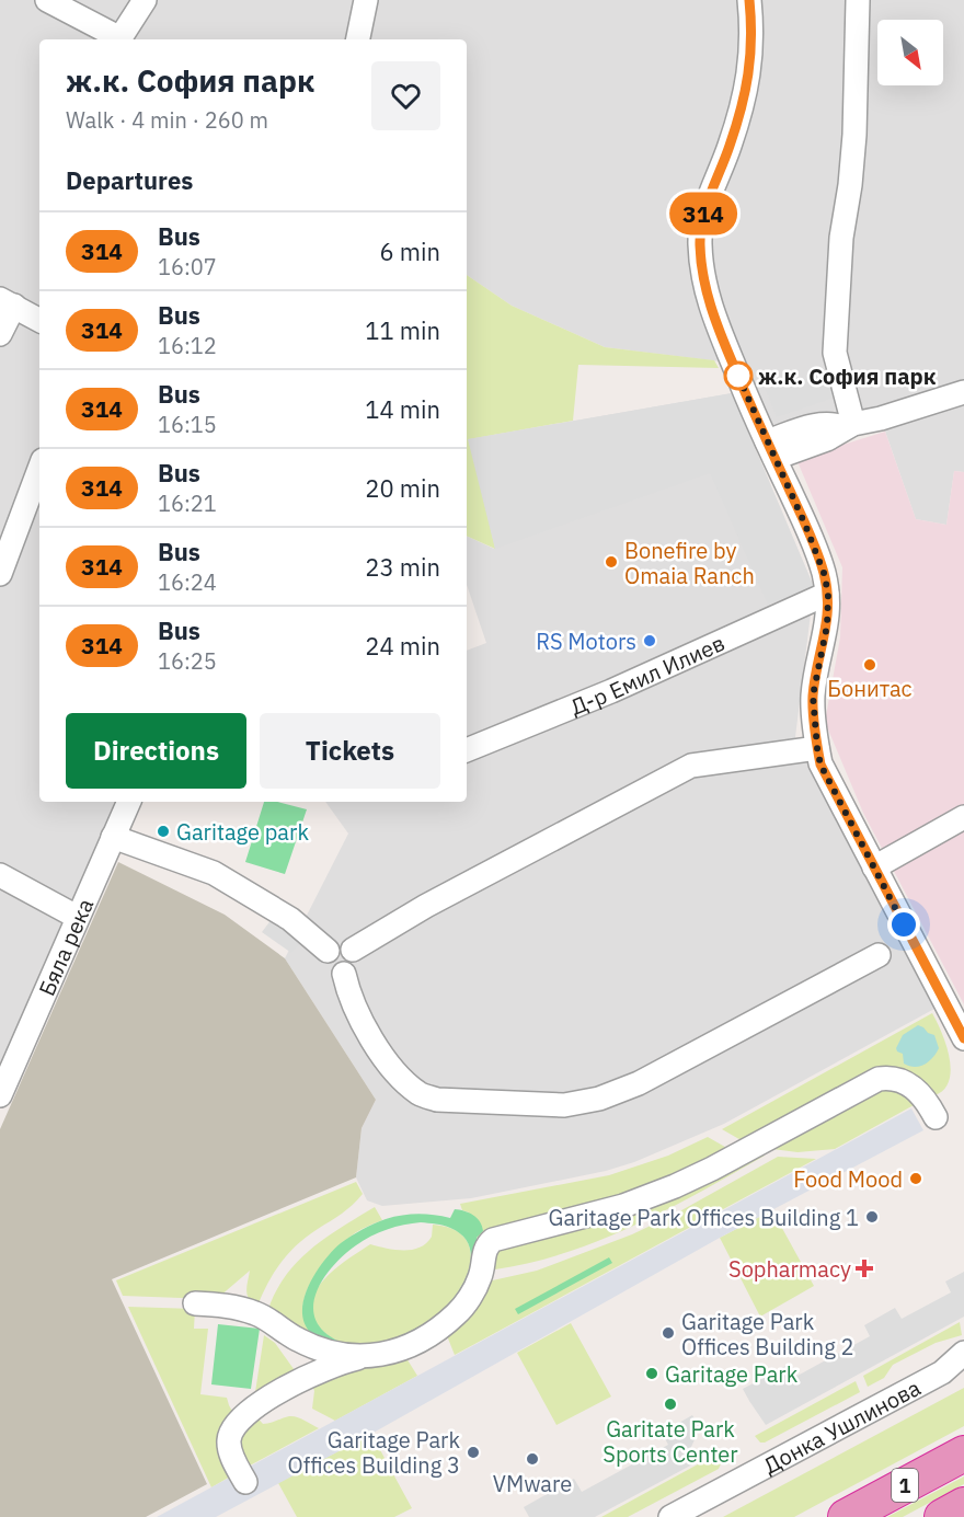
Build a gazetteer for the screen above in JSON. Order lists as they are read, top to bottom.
{
  "streets": {
    "highway": ["1"],
    "street": ["Д-р Емил Илиев", "Бяла река", "Донка Ушлинова"]
  },
  "places": {
    "other": [
      "ж.к. София парк",
      "Bonefire by Omaia Ranch",
      "RS Motors",
      "Бонитас",
      "Garitage park",
      "Food Mood",
      "Garitage Park Offices Building 1",
      "Garitage Park Offices Building 2",
      "Garitage Park",
      "Garitate Park Sports Center",
      "Garitage Park Offices Building 3",
      "VMware"
    ],
    "health": ["Sopharmacy"]
  },
  "lines": ["bus line 314"],
  "north": "bottom right",
  "page": {
    "on_map": "314",
    "heading": [
      ["ж.к. София парк", "Walk · 4 min · 260 m"],
      "Departures"
    ],
    "list": [
      {
        "mark": "314",
        "name": "Bus",
        "note": "16:07",
        "value": "6 min"
      },
      {
        "mark": "314",
        "name": "Bus",
        "note": "16:12",
        "value": "11 min"
      },
      {
        "mark": "314",
        "name": "Bus",
        "note": "16:15",
        "value": "14 min"
      },
      {
        "mark": "314",
        "name": "Bus",
        "note": "16:21",
        "value": "20 min"
      },
      {
        "mark": "314",
        "name": "Bus",
        "note": "16:24",
        "value": "23 min"
      },
      {
        "mark": "314",
        "name": "Bus",
        "note": "16:25",
        "value": "24 min"
      }
    ],
    "buttons": ["Directions", "Tickets"]
  }
}
